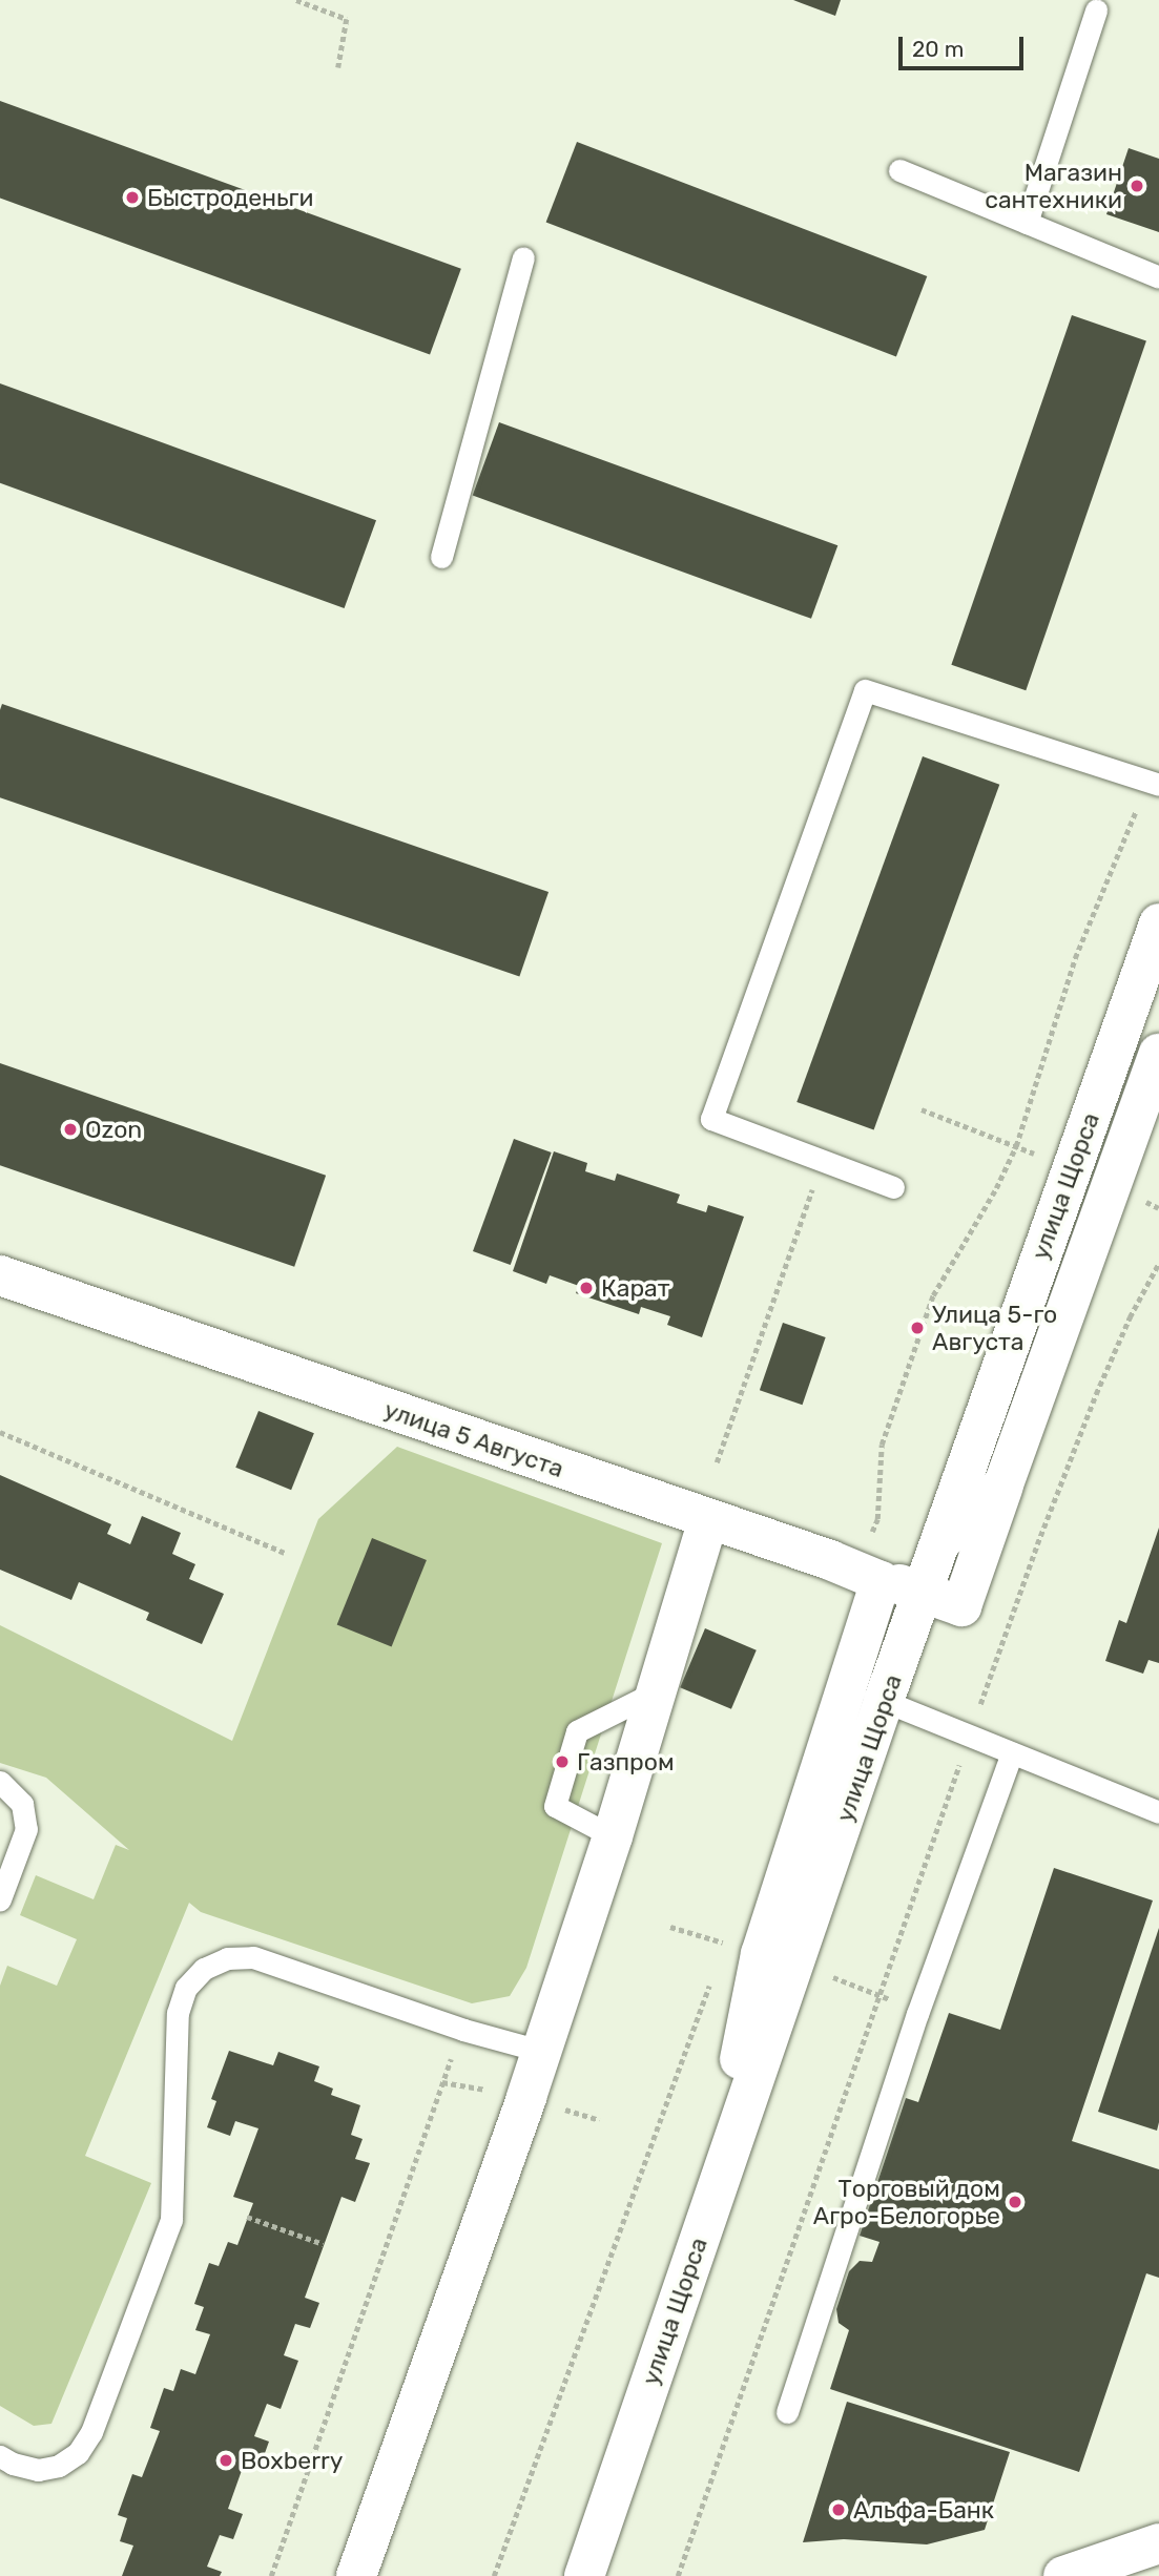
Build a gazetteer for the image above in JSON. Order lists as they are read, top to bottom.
{
  "streets": {
    "main road": ["улица Щорса", "улица 5 Августа"]
  },
  "places": [
    "Магазин сантехники",
    "Быстроденьги",
    "Ozon",
    "Карат",
    "Улица 5-го Августа",
    "Газпром",
    "Торговый дом Агро-Белогорье",
    "Boxberry",
    "Альфа-Банк"
  ],
  "scale_bar": "20 m"
}
